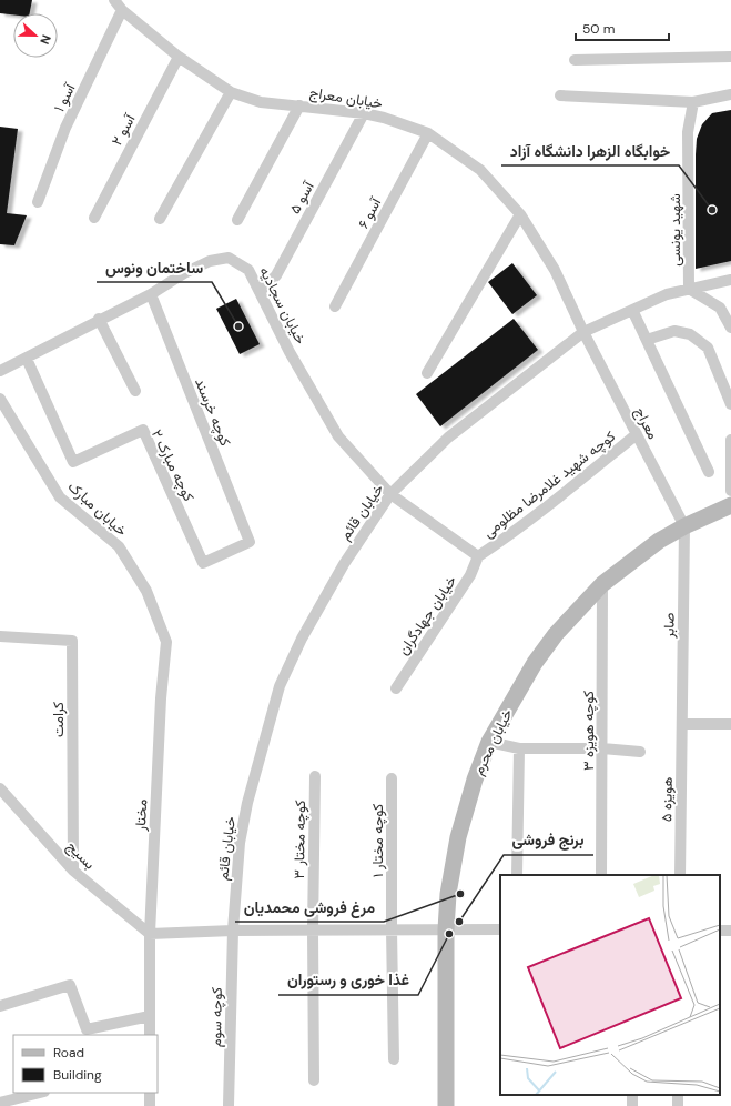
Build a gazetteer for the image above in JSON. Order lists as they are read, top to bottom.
{
  "streets": {
    "street": [
      "آسو ۱",
      "خیابان معراج",
      "آسو ۲",
      "آسو ۵",
      "آسو ۶",
      "شهید یونسی",
      "خیابان سجادیه",
      "کوچه خرسند",
      "معراج",
      "کوچه مبارک ۲",
      "کوچه شهید غلامرضا مظلومی",
      "خیابان مبارک",
      "خیابان قائم",
      "خیابان جهادگران",
      "صابر",
      "کرامت",
      "کوچه هویزه ۳",
      "خیابان محرم",
      "هویزه ۵",
      "مختار",
      "کوچه مختار ۳",
      "کوچه مختار ۱",
      "بسیج",
      "کوچه سوم"
    ]
  },
  "crossings": [
    ["آسو ۱", "خیابان معراج"],
    ["خیابان معراج", "آسو ۲"],
    ["خیابان معراج", "آسو ۵"],
    ["خیابان معراج", "آسو ۶"],
    ["خیابان معراج", "معراج"],
    ["خیابان معراج", "خیابان قائم"],
    ["آسو ۵", "خیابان سجادیه"],
    ["شهید یونسی", "خیابان قائم"],
    ["خیابان سجادیه", "کوچه خرسند"],
    ["خیابان سجادیه", "کوچه مبارک ۲"],
    ["خیابان سجادیه", "کوچه شهید غلامرضا مظلومی"],
    ["خیابان سجادیه", "خیابان قائم"],
    ["خیابان سجادیه", "خیابان جهادگران"],
    ["کوچه خرسند", "کوچه مبارک ۲"],
    ["معراج", "کوچه شهید غلامرضا مظلومی"],
    ["معراج", "خیابان قائم"],
    ["معراج", "صابر"],
    ["معراج", "خیابان محرم"],
    ["کوچه شهید غلامرضا مظلومی", "خیابان جهادگران"],
    ["خیابان مبارک", "مختار"],
    ["خیابان قائم", "کوچه سوم"],
    ["صابر", "خیابان محرم"],
    ["صابر", "هویزه ۵"],
    ["کرامت", "بسیج"],
    ["کوچه هویزه ۳", "خیابان محرم"],
    ["مختار", "بسیج"]
  ],
  "places": [
    "خوابگاه الزهرا دانشگاه آزاد",
    "ساختمان ونوس",
    "مرغ فروشی محمدیان",
    "برنج فروشی",
    "غذا خوری و رستوران"
  ],
  "legend": ["Road", "Building"],
  "scale_bar": "50 m",
  "north": "right"
}
